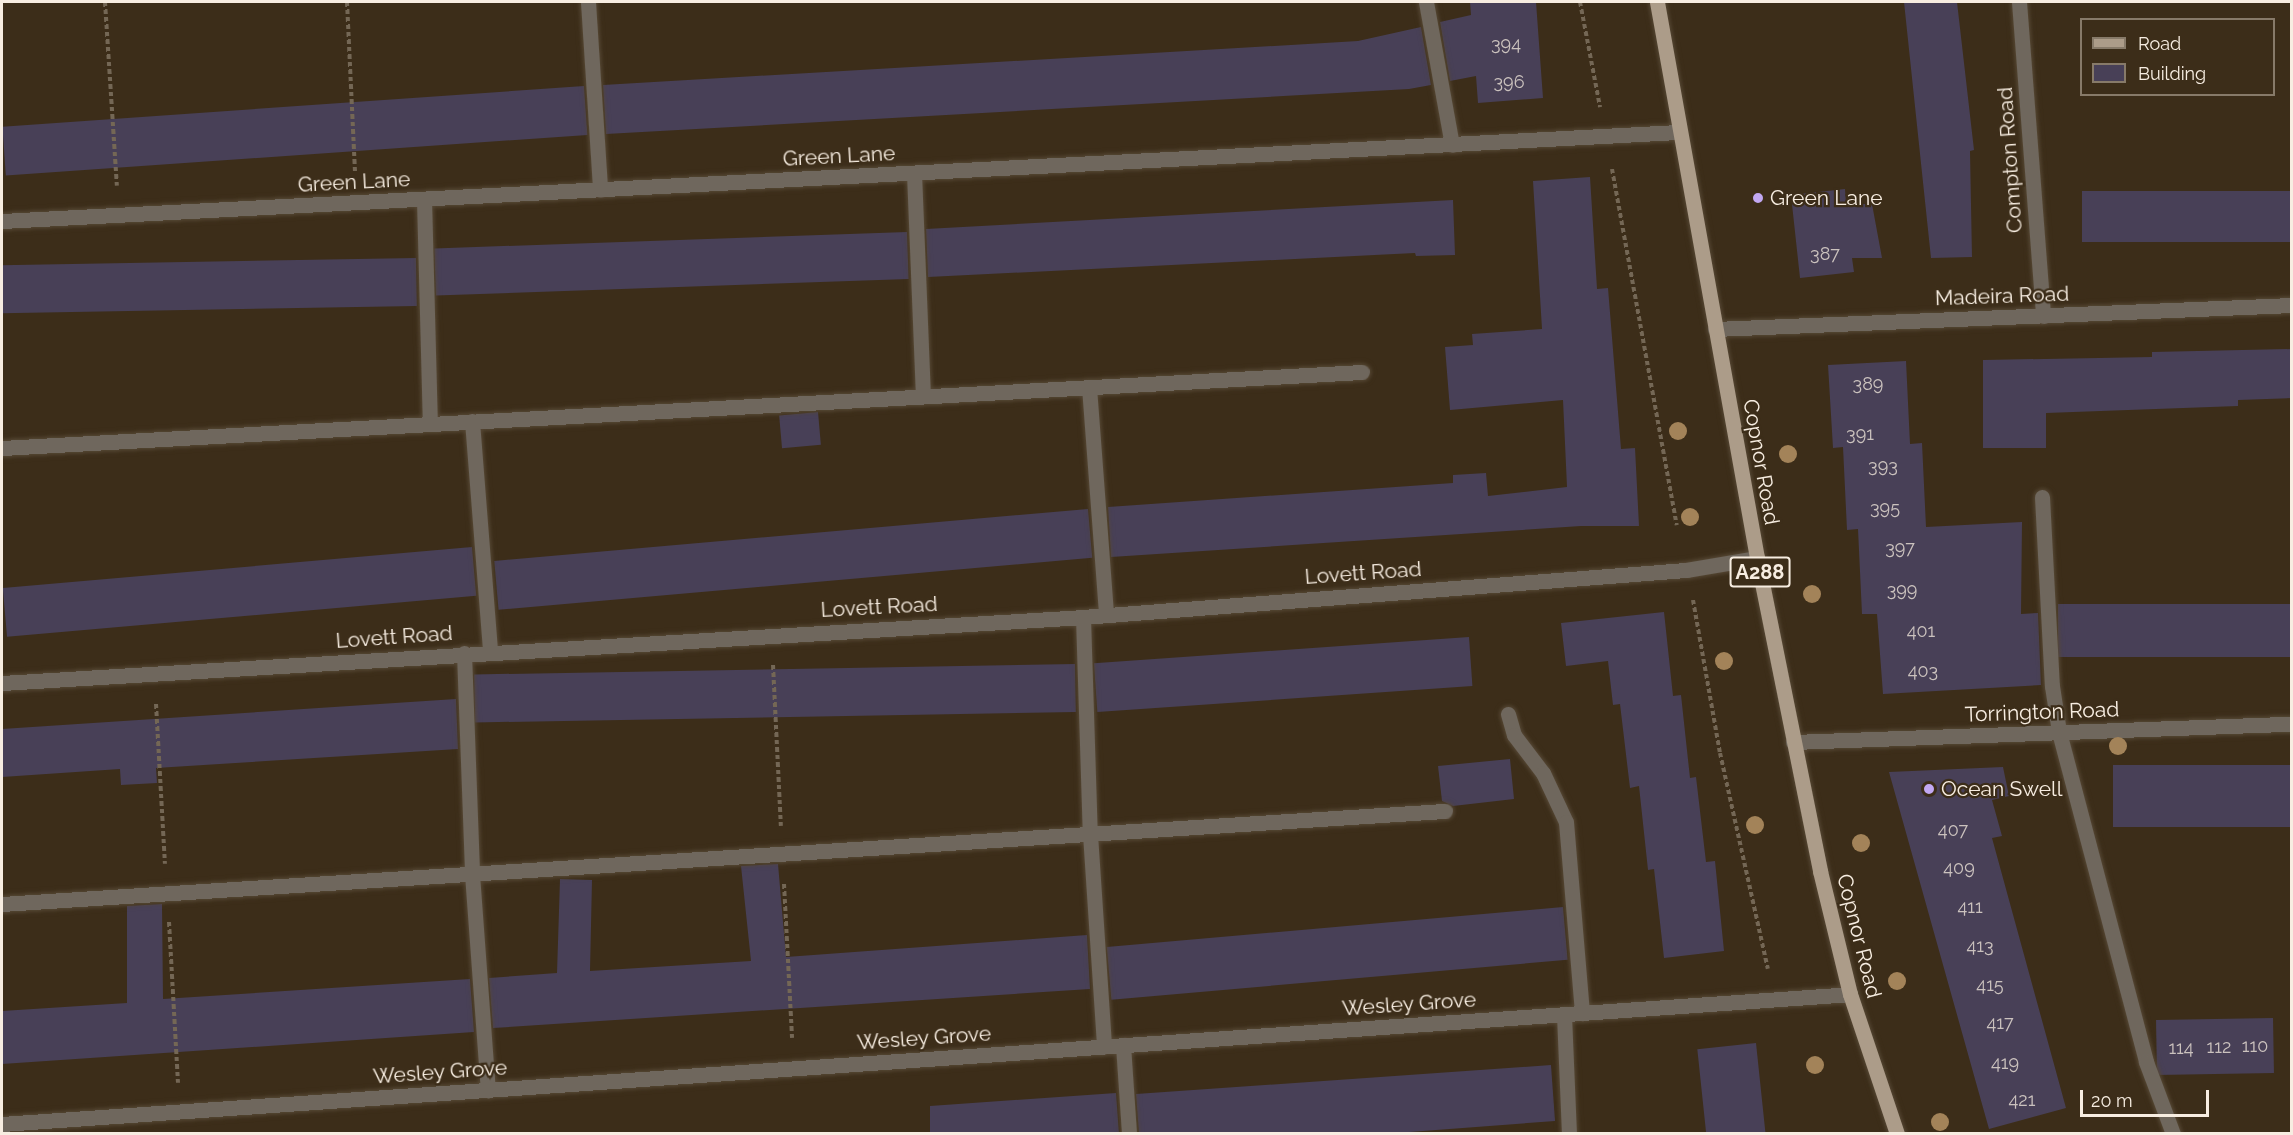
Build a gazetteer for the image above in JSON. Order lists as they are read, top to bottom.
{
  "streets": {
    "main road": ["Copnor Road", "A288"],
    "street": [
      "Green Lane",
      "Compton Road",
      "Madeira Road",
      "Lovett Road",
      "Torrington Road",
      "Wesley Grove"
    ]
  },
  "crossings": [
    ["Green Lane", "Copnor Road"],
    ["Compton Road", "Madeira Road"],
    ["Madeira Road", "Copnor Road"],
    ["Copnor Road", "Lovett Road"],
    ["Copnor Road", "Torrington Road"],
    ["Copnor Road", "Wesley Grove"]
  ],
  "places": ["Green Lane", "Ocean Swell"],
  "house_numbers": [
    "394",
    "396",
    "387",
    "389",
    "391",
    "393",
    "395",
    "397",
    "399",
    "401",
    "403",
    "407",
    "409",
    "411",
    "413",
    "415",
    "417",
    "110",
    "112",
    "114",
    "419",
    "421"
  ],
  "legend": ["Road", "Building"],
  "scale_bar": "20 m"
}
